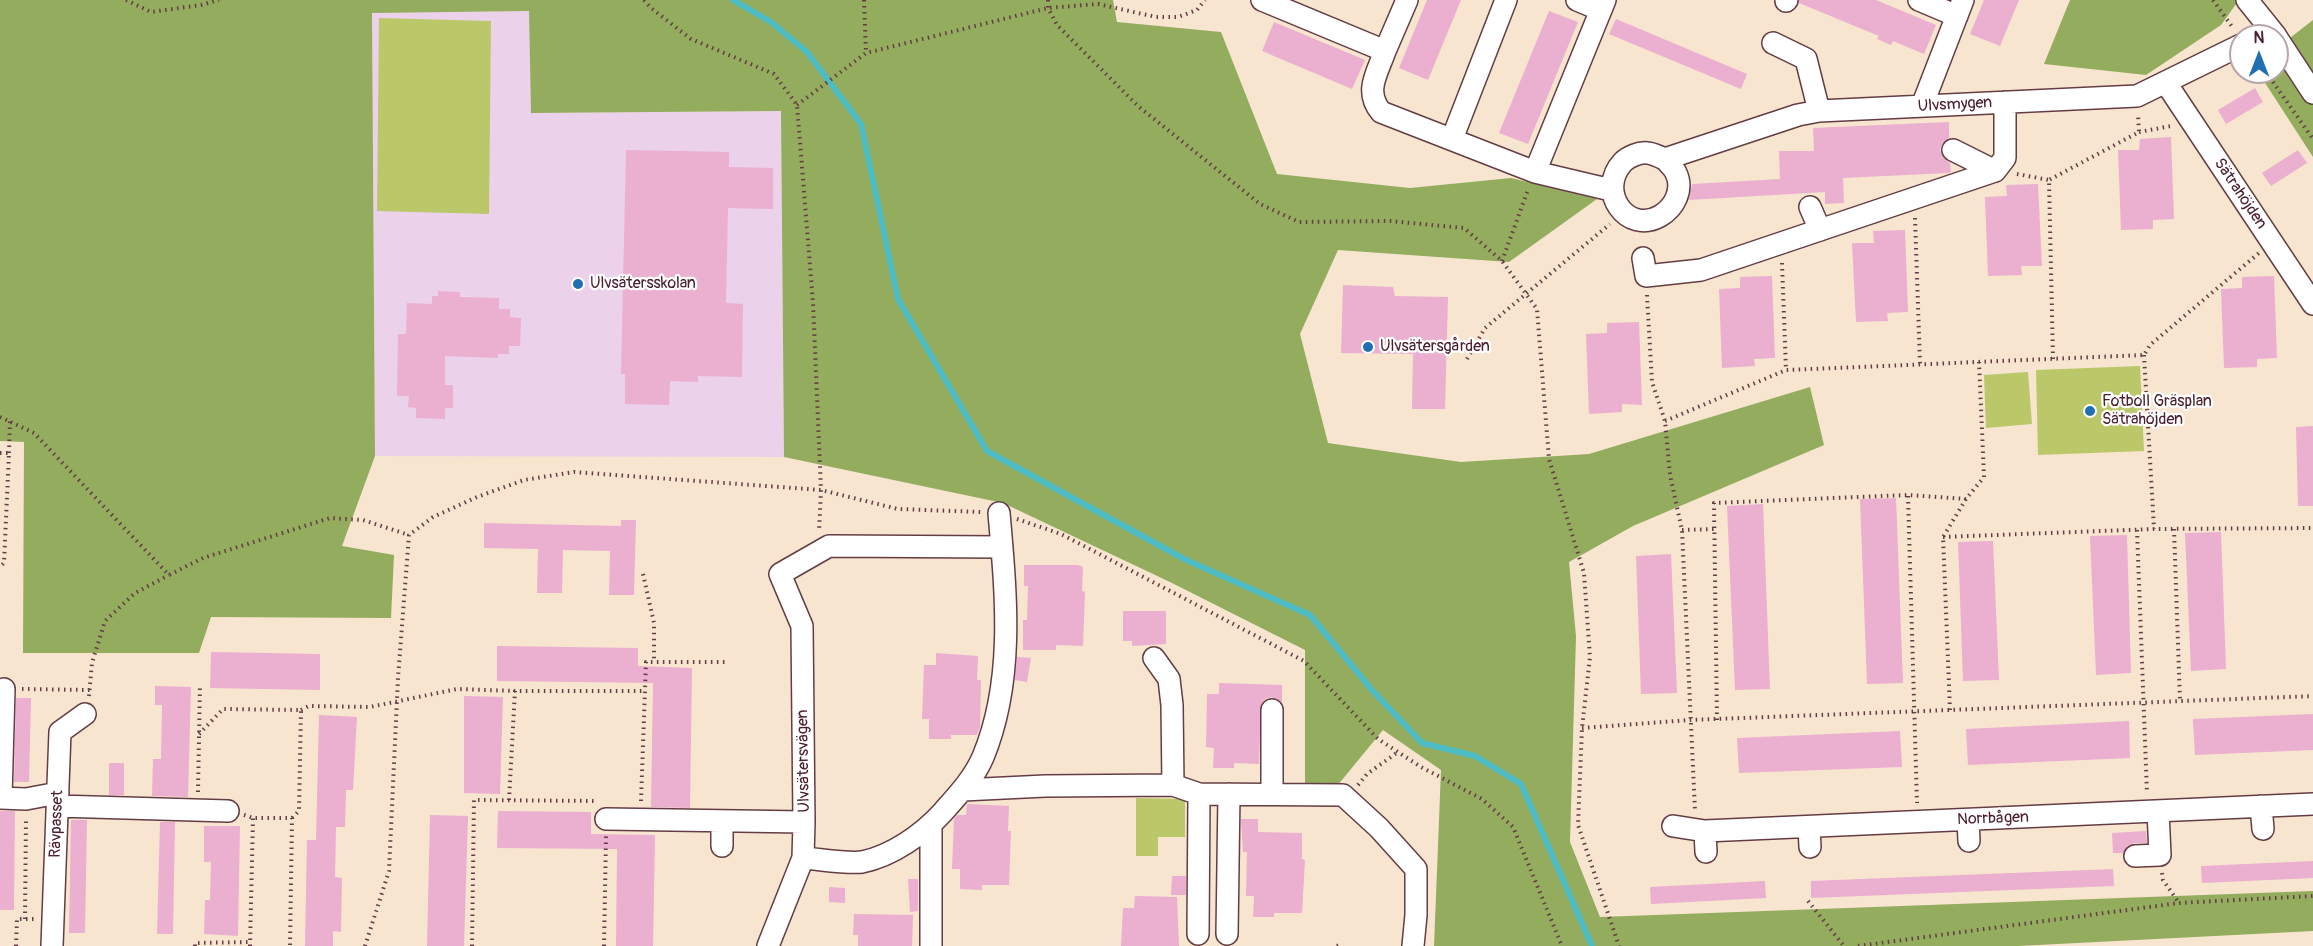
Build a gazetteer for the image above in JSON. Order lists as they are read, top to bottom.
{
  "streets": {
    "street": [
      "Ulvsmygen",
      "Sätrahöjden",
      "Ulvsätersvägen",
      "Norrbågen",
      "Rävpasset"
    ]
  },
  "crossings": [
    ["Ulvsmygen", "Sätrahöjden"]
  ],
  "places": ["Ulvsätersskolan", "Ulvsätersgården", "Fotboll Gräsplan Sätrahöjden"],
  "north": "top"
}
